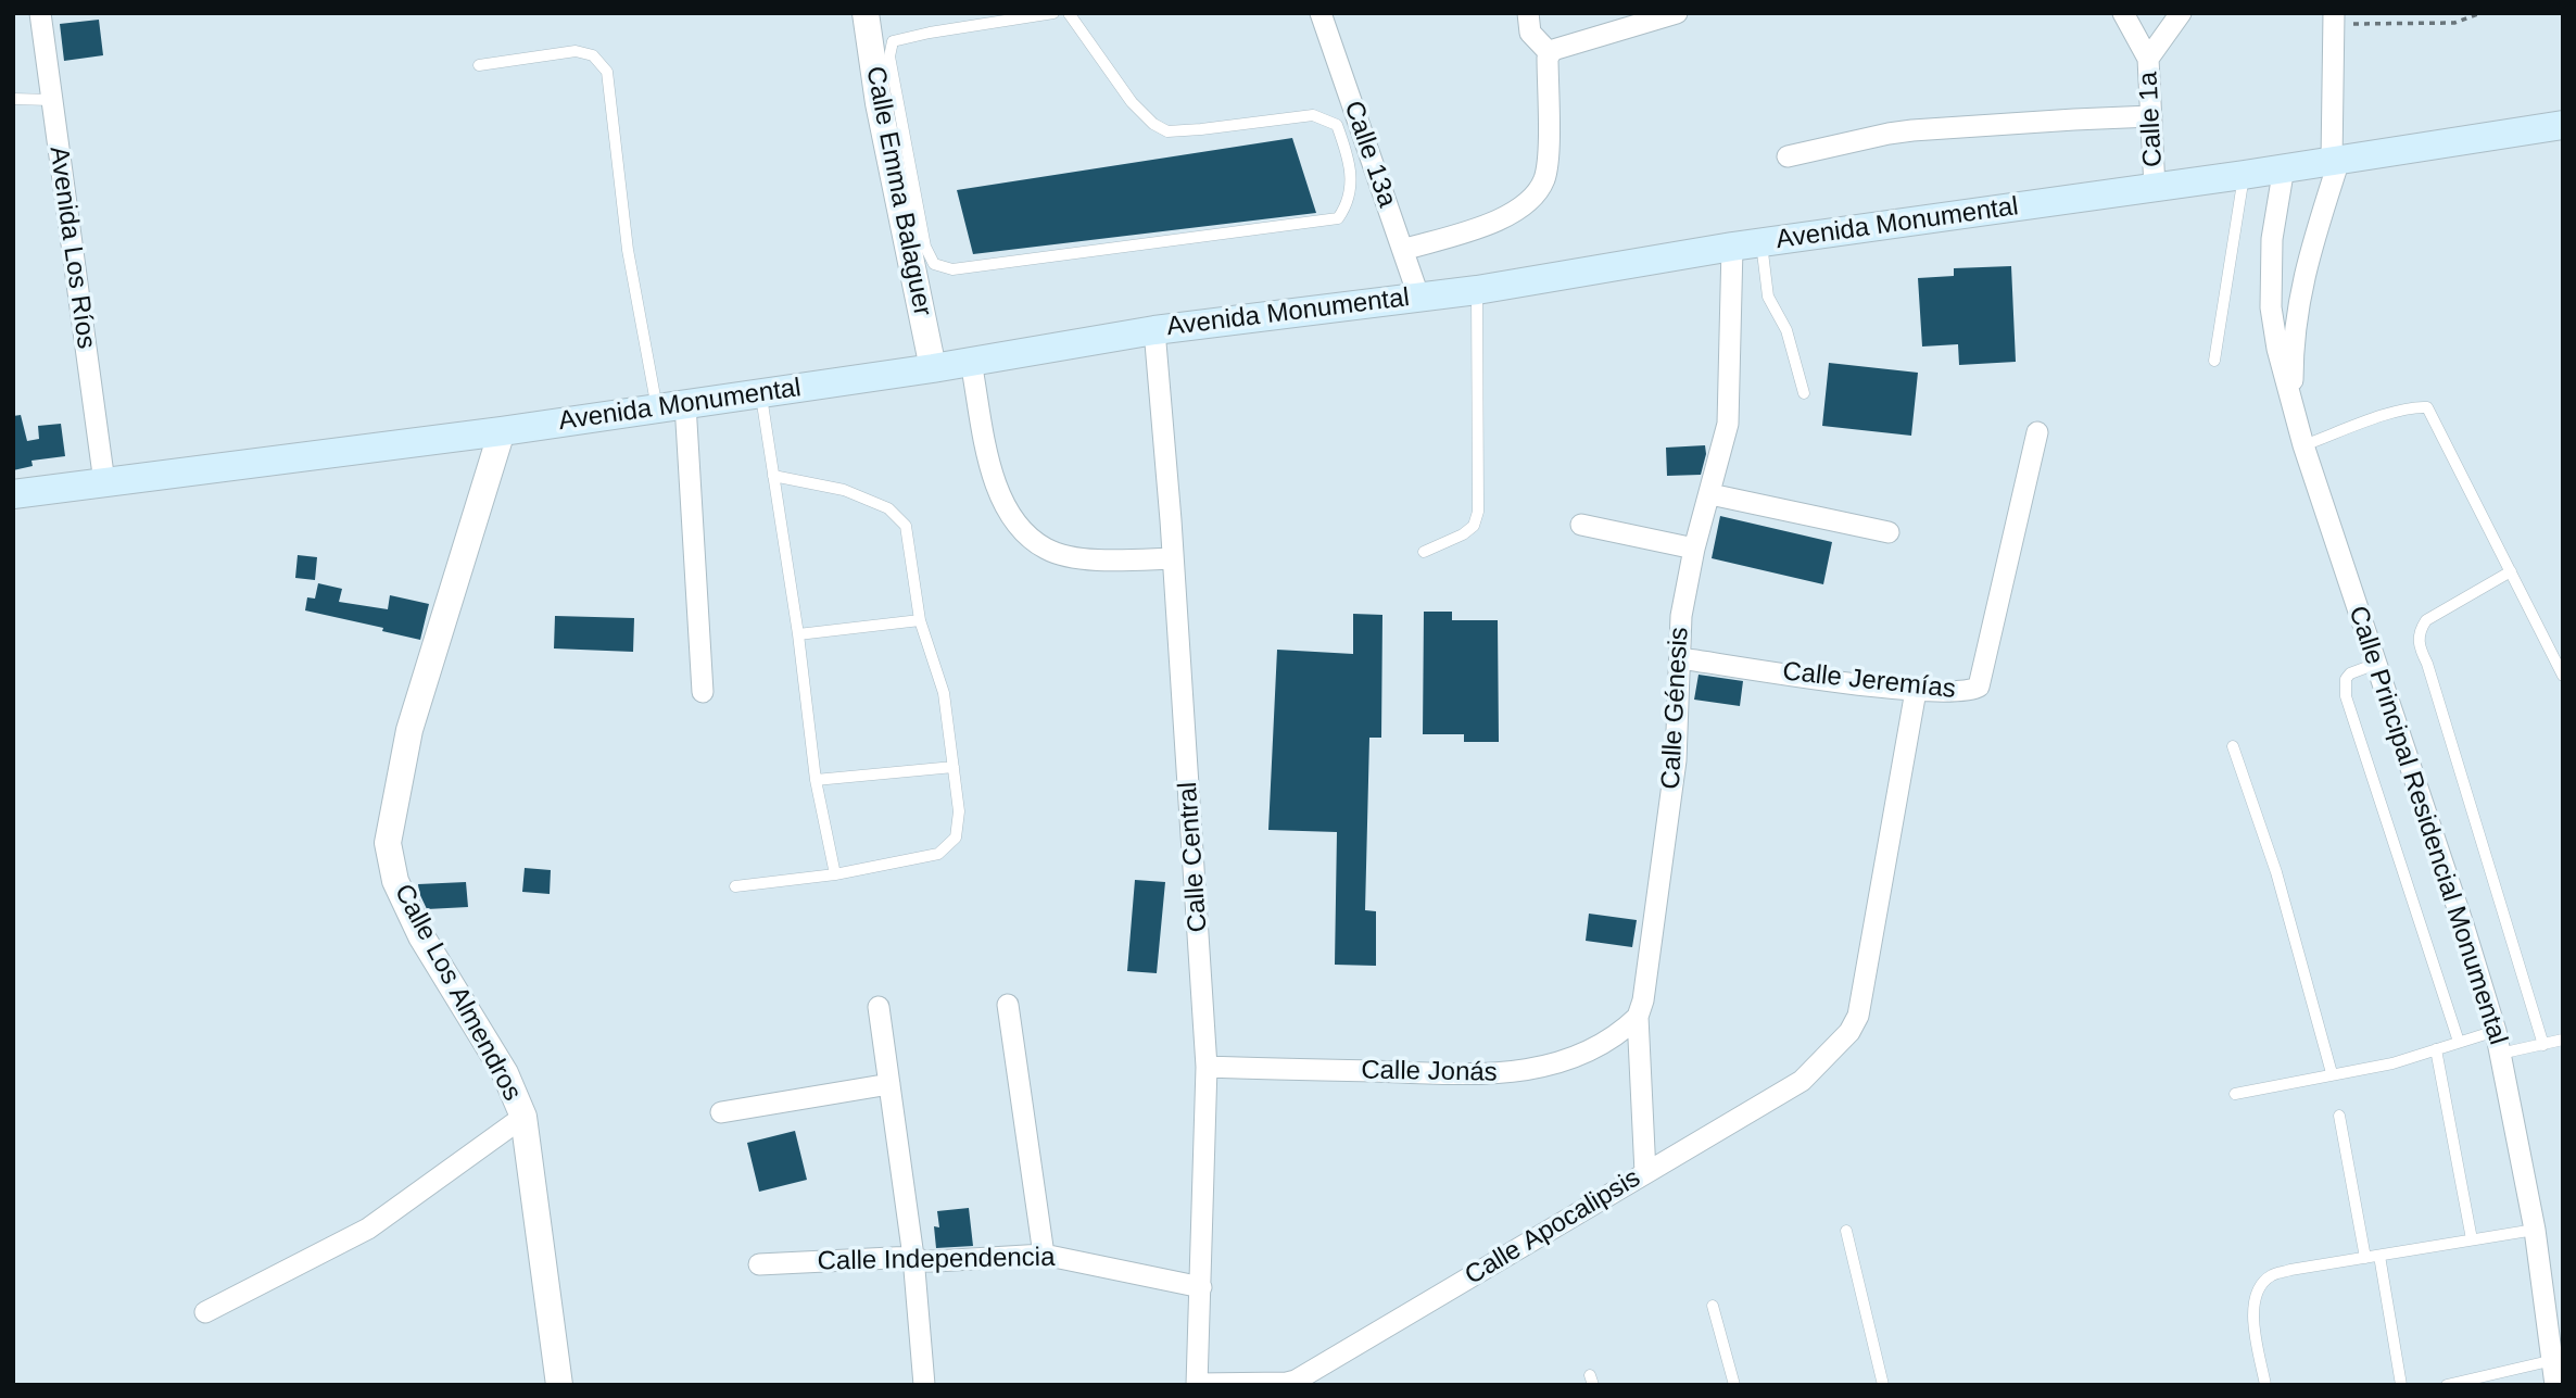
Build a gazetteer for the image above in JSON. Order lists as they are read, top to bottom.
{
  "streets": {
    "main road": ["Avenida Monumental"],
    "street": [
      "Calle 1a",
      "Calle 13a",
      "Calle Emma Balaguer",
      "Avenida Los Ríos",
      "Calle Jeremías",
      "Calle Génesis",
      "Calle Principal Residencial Monumental",
      "Calle Central",
      "Calle Los Almendros",
      "Calle Jonás",
      "Calle Apocalipsis",
      "Calle Independencia"
    ]
  },
  "crossings": [
    ["Calle 1a", "Avenida Monumental"],
    ["Calle 13a", "Avenida Monumental"],
    ["Calle Emma Balaguer", "Avenida Monumental"],
    ["Avenida Monumental", "Avenida Los Ríos"],
    ["Avenida Monumental", "Calle Génesis"],
    ["Avenida Monumental", "Calle Principal Residencial Monumental"],
    ["Avenida Monumental", "Calle Central"],
    ["Avenida Monumental", "Calle Los Almendros"],
    ["Calle Jeremías", "Calle Génesis"],
    ["Calle Jeremías", "Calle Apocalipsis"],
    ["Calle Génesis", "Calle Jonás"],
    ["Calle Génesis", "Calle Apocalipsis"],
    ["Calle Central", "Calle Jonás"],
    ["Calle Central", "Calle Apocalipsis"],
    ["Calle Central", "Calle Independencia"]
  ]
}
